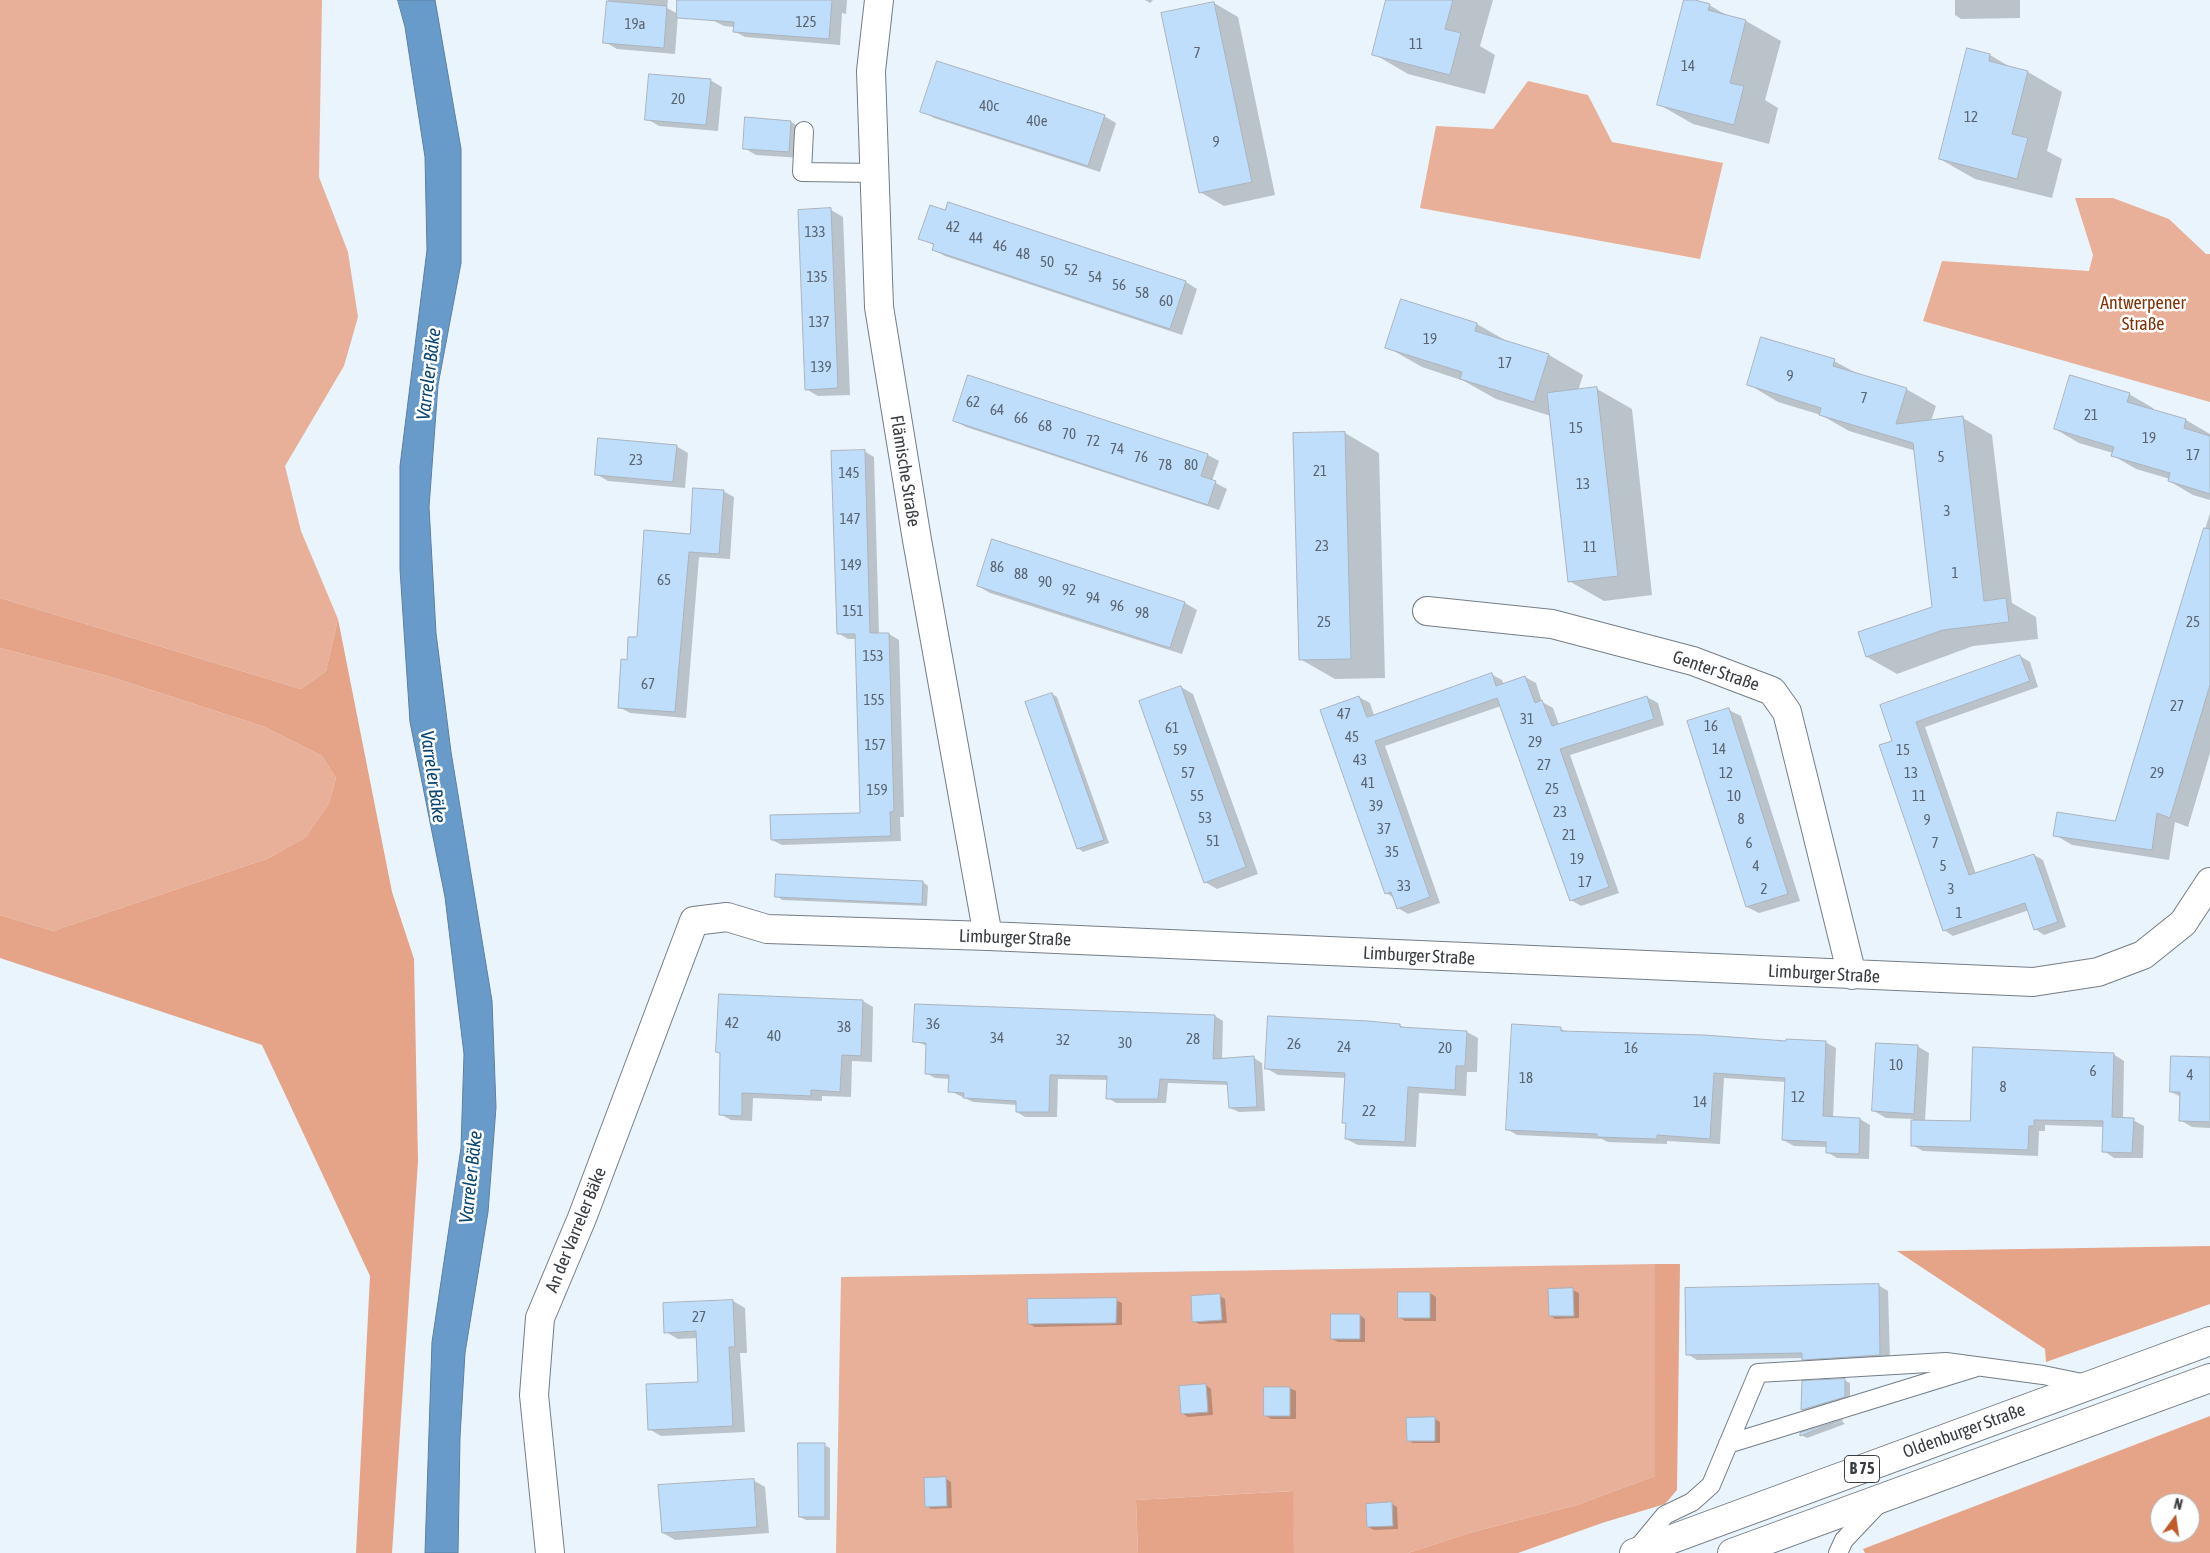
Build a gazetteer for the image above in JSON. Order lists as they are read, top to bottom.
{
  "streets": {
    "main road": [
      "Flämische Straße",
      "Genter Straße",
      "Limburger Straße",
      "An der Varreler Bäke",
      "Oldenburger Straße",
      "B 75"
    ]
  },
  "crossings": [
    ["Flämische Straße", "Limburger Straße"],
    ["Genter Straße", "Limburger Straße"],
    ["Limburger Straße", "An der Varreler Bäke"]
  ],
  "water": ["Varreler Bäke"],
  "parks": ["Antwerpener Straße"],
  "house_numbers": [
    "125",
    "19a",
    "11",
    "7",
    "14",
    "20",
    "40c",
    "12",
    "40e",
    "9",
    "42",
    "133",
    "44",
    "46",
    "48",
    "50",
    "52",
    "135",
    "54",
    "56",
    "58",
    "60",
    "137",
    "19",
    "17",
    "139",
    "9",
    "7",
    "62",
    "64",
    "21",
    "66",
    "68",
    "15",
    "70",
    "19",
    "72",
    "74",
    "17",
    "76",
    "5",
    "23",
    "78",
    "80",
    "21",
    "145",
    "13",
    "3",
    "147",
    "23",
    "11",
    "149",
    "86",
    "1",
    "88",
    "65",
    "90",
    "92",
    "94",
    "96",
    "151",
    "98",
    "25",
    "25",
    "153",
    "67",
    "155",
    "27",
    "47",
    "31",
    "16",
    "61",
    "45",
    "29",
    "157",
    "14",
    "59",
    "15",
    "43",
    "27",
    "57",
    "12",
    "13",
    "29",
    "41",
    "25",
    "159",
    "55",
    "10",
    "11",
    "39",
    "23",
    "53",
    "8",
    "9",
    "37",
    "21",
    "51",
    "6",
    "7",
    "35",
    "19",
    "4",
    "5",
    "17",
    "33",
    "2",
    "3",
    "1",
    "42",
    "36",
    "38",
    "40",
    "34",
    "28",
    "32",
    "30",
    "26",
    "24",
    "20",
    "16",
    "10",
    "6",
    "4",
    "18",
    "8",
    "12",
    "14",
    "22",
    "27"
  ],
  "north": "top"
}
